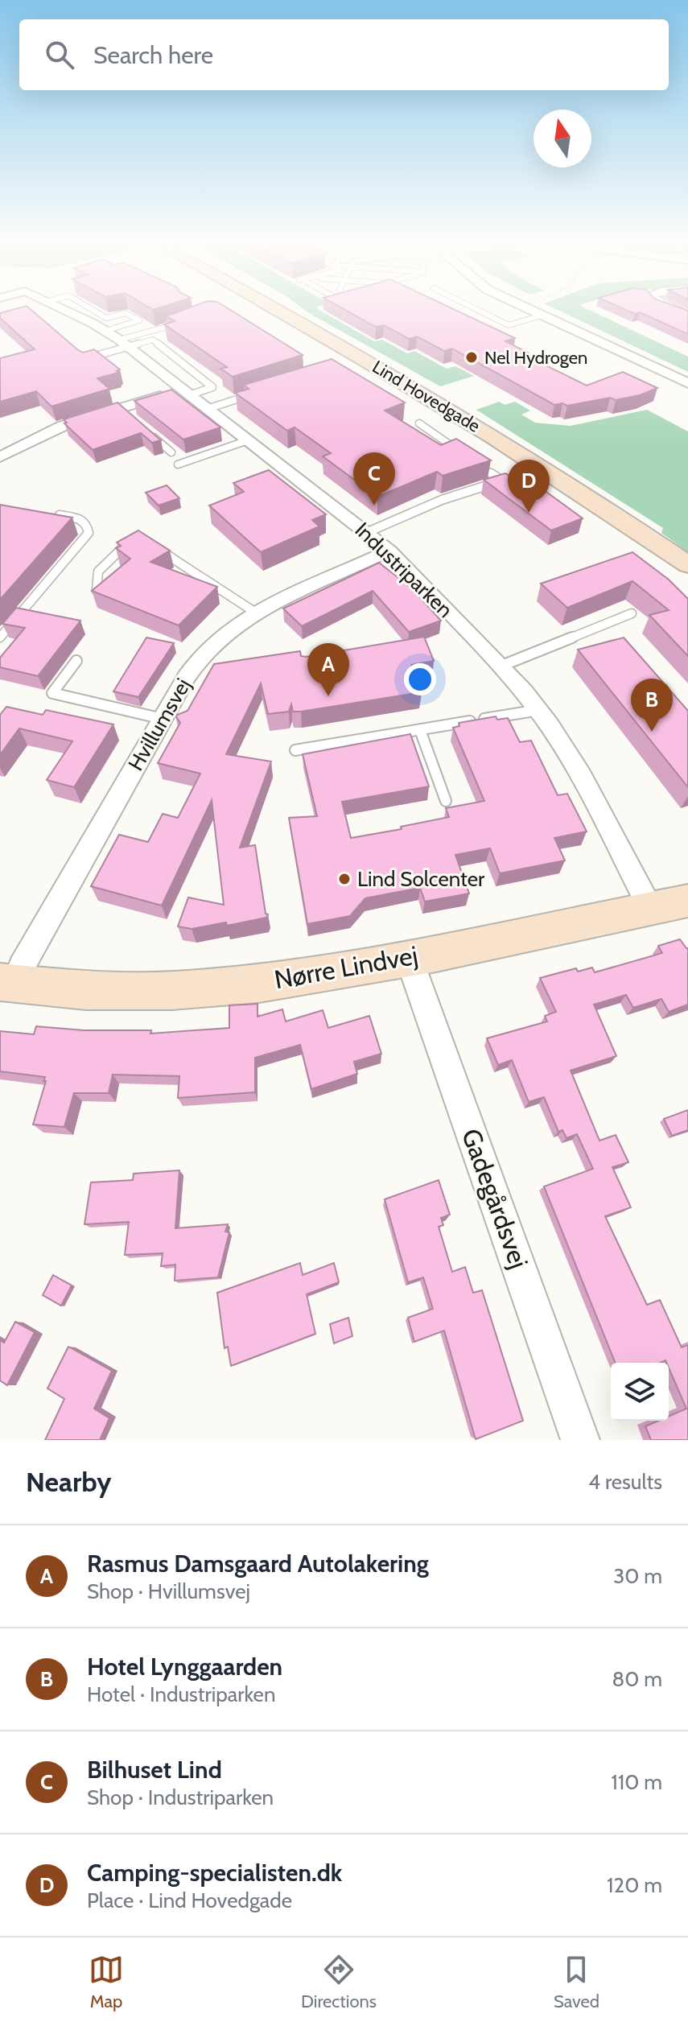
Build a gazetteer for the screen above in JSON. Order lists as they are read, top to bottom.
{
  "streets": {
    "main road": ["Lind Hovedgade", "Nørre Lindvej"],
    "street": ["Industriparken", "Hvillumsvej", "Gadegårdsvej"]
  },
  "crossings": [
    ["Industriparken", "Hvillumsvej"],
    ["Industriparken", "Nørre Lindvej"],
    ["Hvillumsvej", "Nørre Lindvej"],
    ["Nørre Lindvej", "Gadegårdsvej"]
  ],
  "places": ["Nel Hydrogen", "Lind Solcenter"],
  "north": "top",
  "page": {
    "search": "Search here",
    "pins": [
      "C",
      "D",
      "A",
      "B"
    ],
    "heading": ["Nearby", "4 results"],
    "list": [
      {
        "mark": "A",
        "name": "Rasmus Damsgaard Autolakering",
        "note": "Shop · Hvillumsvej",
        "value": "30 m"
      },
      {
        "mark": "B",
        "name": "Hotel Lynggaarden",
        "note": "Hotel · Industriparken",
        "value": "80 m"
      },
      {
        "mark": "C",
        "name": "Bilhuset Lind",
        "note": "Shop · Industriparken",
        "value": "110 m"
      },
      {
        "mark": "D",
        "name": "Camping-specialisten.dk",
        "note": "Place · Lind Hovedgade",
        "value": "120 m"
      }
    ],
    "nav": ["Map", "Directions", "Saved"]
  }
}
